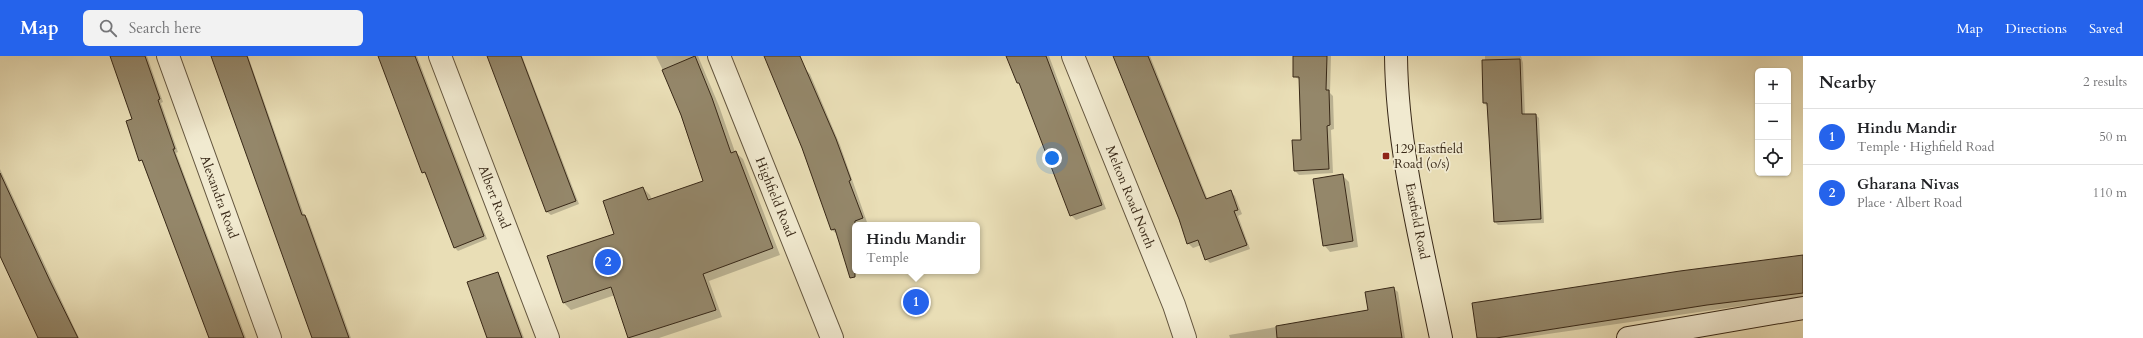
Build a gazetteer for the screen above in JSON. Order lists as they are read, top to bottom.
{
  "streets": {
    "street": [
      "Alexandra Road",
      "Albert Road",
      "Highfield Road",
      "Melton Road North",
      "Eastfield Road"
    ]
  },
  "places": {
    "transit": ["129 Eastfield Road (o/s)"]
  },
  "page": {
    "header": "Map",
    "search": "Search here",
    "nav": ["Map", "Directions", "Saved"],
    "heading": ["Nearby", "2 results"],
    "map_buttons": ["+", "−"],
    "list": [
      {
        "mark": "1",
        "name": "Hindu Mandir",
        "note": "Temple · Highfield Road",
        "value": "50 m"
      },
      {
        "mark": "2",
        "name": "Gharana Nivas",
        "note": "Place · Albert Road",
        "value": "110 m"
      }
    ],
    "popup": ["Hindu Mandir", "Temple"],
    "pins": ["2", "1"]
  }
}
